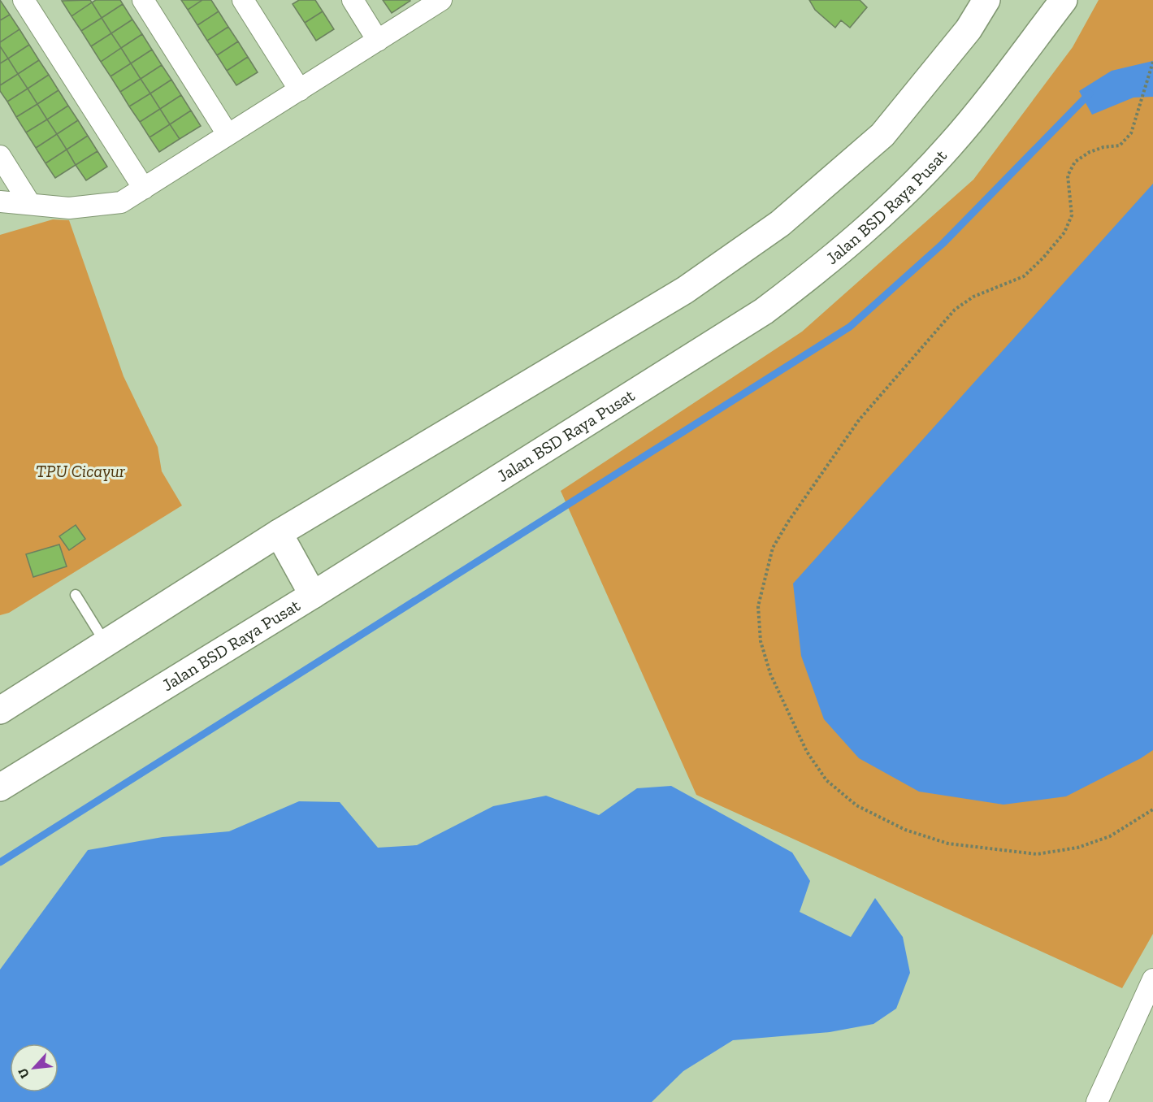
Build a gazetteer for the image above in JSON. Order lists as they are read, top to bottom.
{
  "streets": {
    "main road": ["Jalan BSD Raya Pusat"]
  },
  "parks": ["TPU Cicayur"],
  "north": "bottom left"
}
